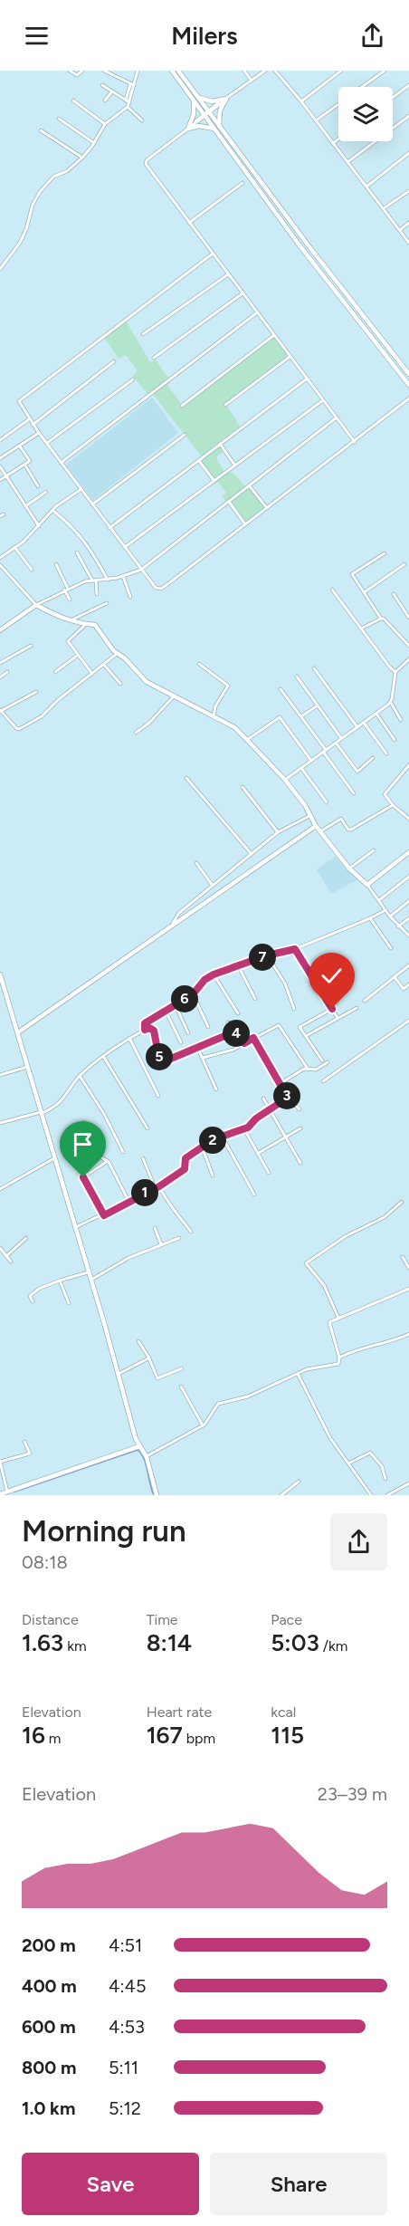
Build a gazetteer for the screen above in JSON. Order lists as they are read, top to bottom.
{
  "page": {
    "header": "Milers",
    "pins": [
      "7",
      "6",
      "4",
      "5",
      "3",
      "2",
      "1"
    ],
    "heading": ["Morning run", "08:18"],
    "stats": [
      ["Distance", "1.63 km"],
      ["Time", "8:14"],
      ["Pace", "5:03 /km"],
      ["Elevation", "16 m"],
      ["Heart rate", "167 bpm"],
      ["kcal", "115"]
    ],
    "chart": ["Elevation", "23–39 m"],
    "list": [
      {
        "name": "200 m",
        "note": "4:51"
      },
      {
        "name": "400 m",
        "note": "4:45"
      },
      {
        "name": "600 m",
        "note": "4:53"
      },
      {
        "name": "800 m",
        "note": "5:11"
      },
      {
        "name": "1.0 km",
        "note": "5:12"
      }
    ],
    "buttons": ["Save", "Share"]
  }
}
